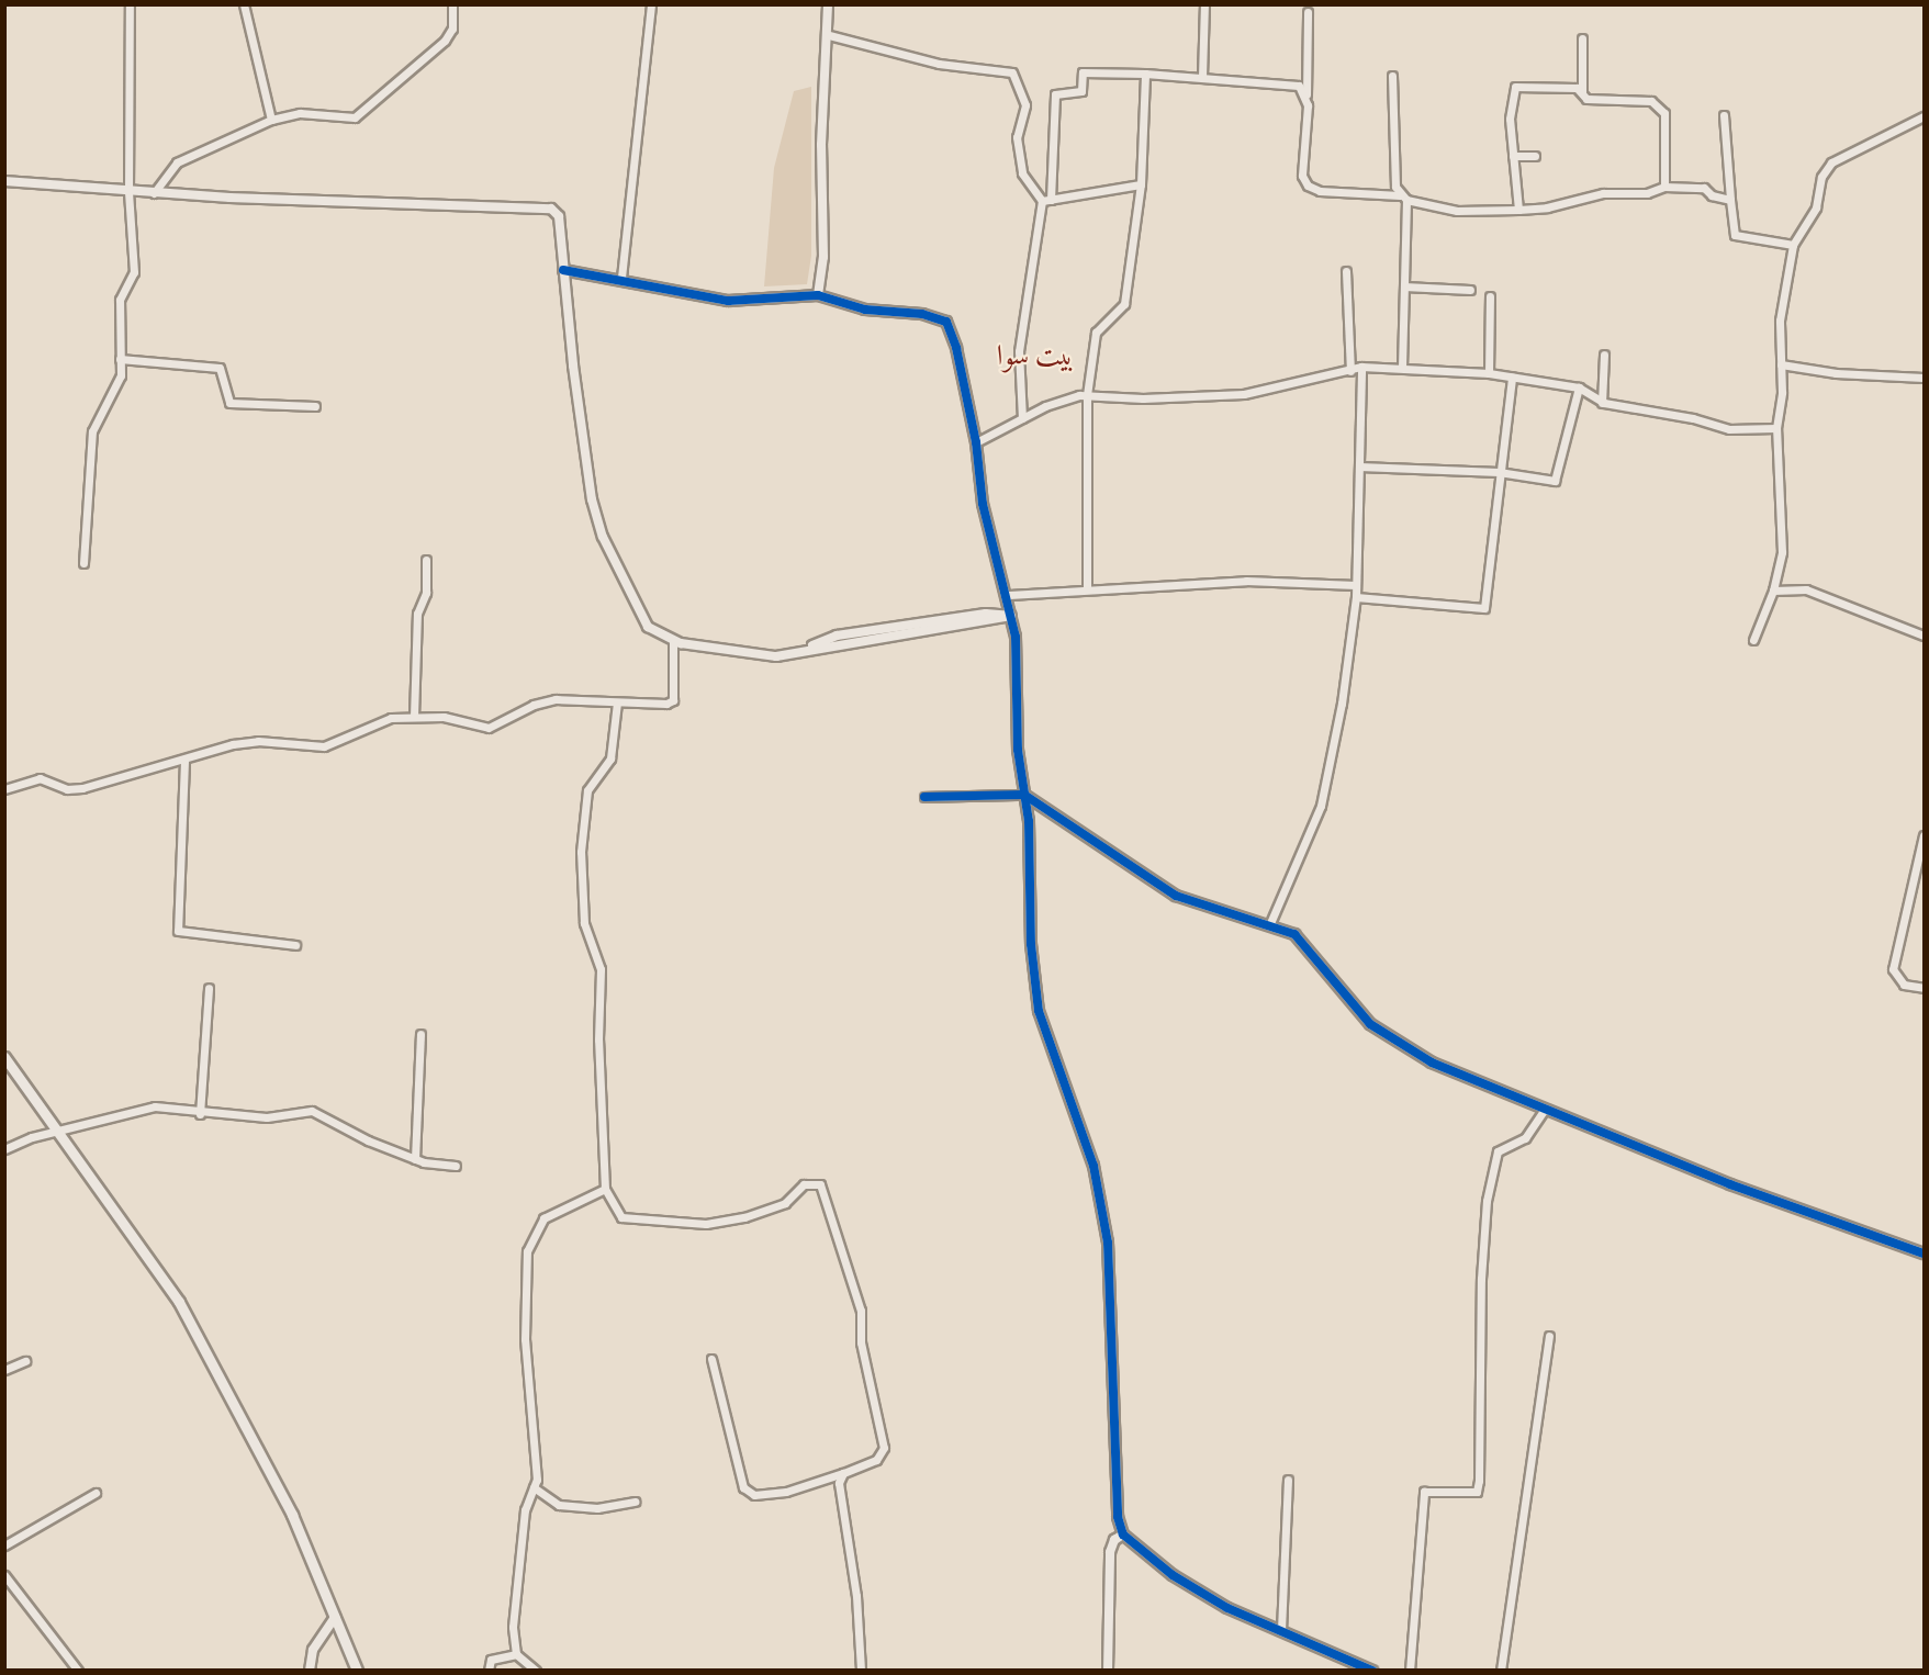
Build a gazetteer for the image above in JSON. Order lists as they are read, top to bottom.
{
  "districts": ["بيت سوا"]
}
